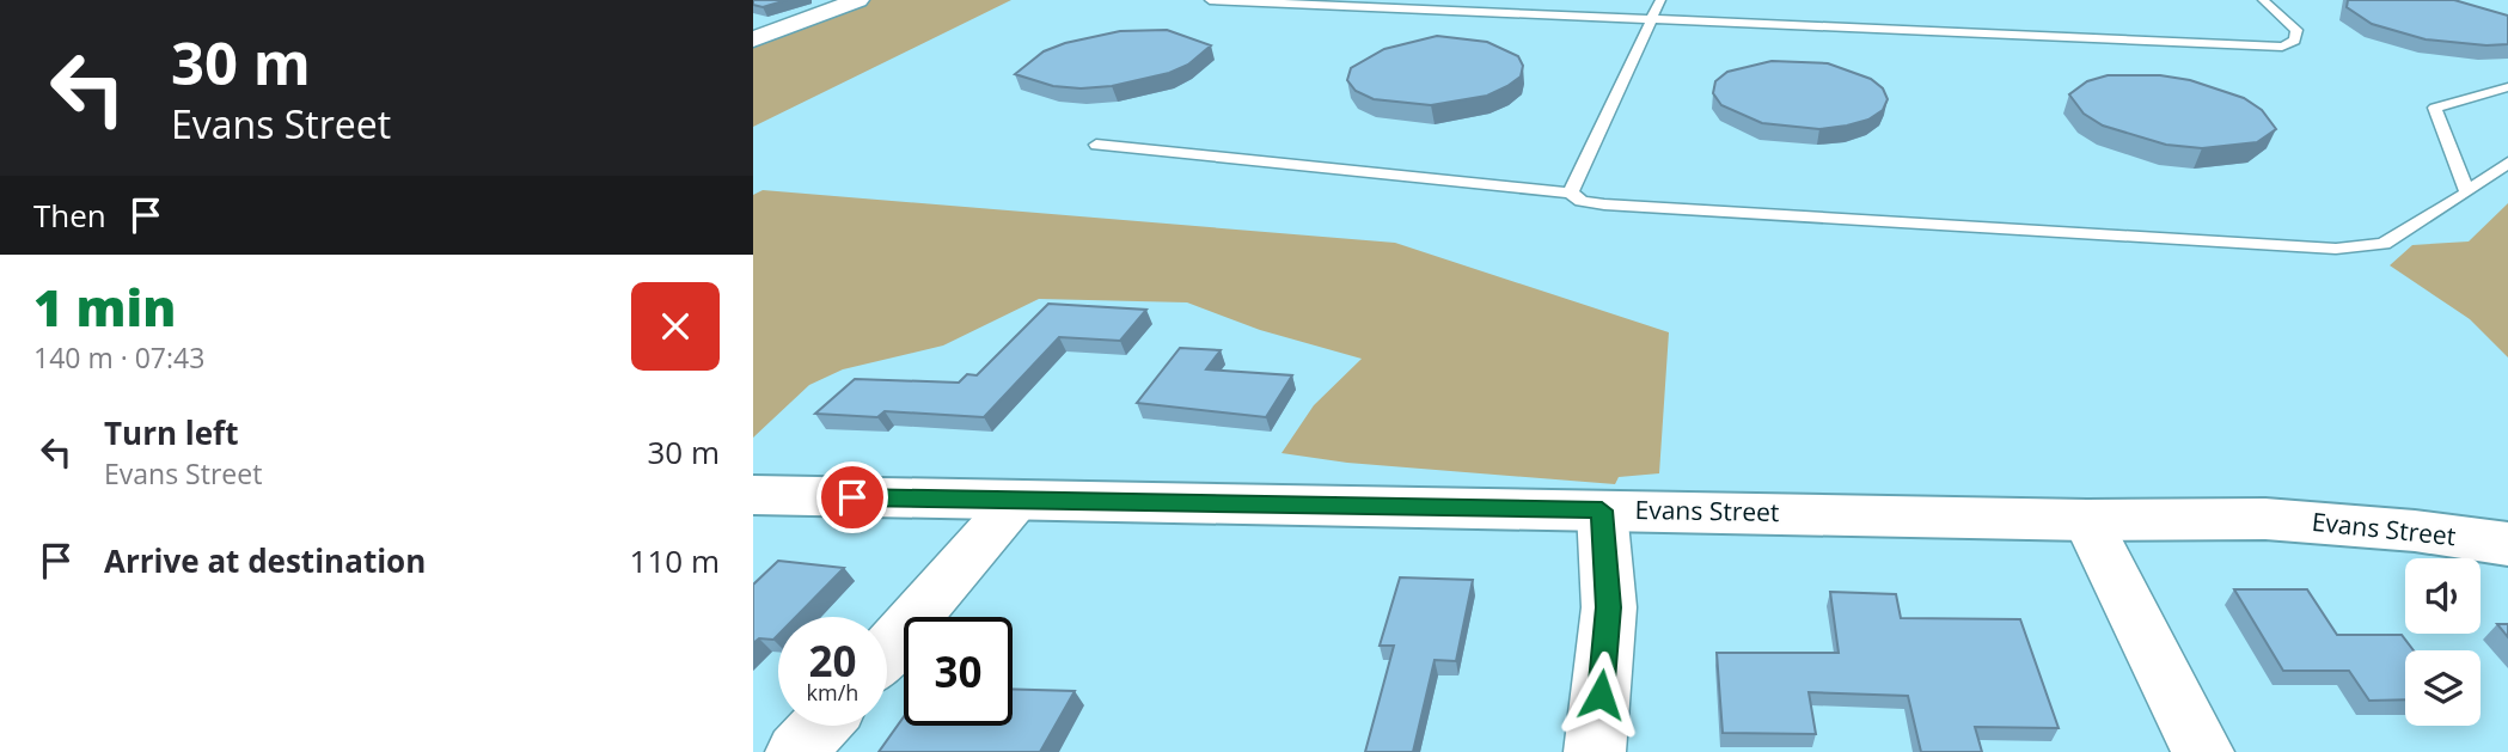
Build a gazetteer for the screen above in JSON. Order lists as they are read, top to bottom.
{
  "streets": {
    "street": ["Evans Street"]
  },
  "page": {
    "turn": ["30 m", "Evans Street"],
    "then": "Then",
    "heading": ["1 min", "140 m · 07:43"],
    "list": [
      {
        "name": "Turn left",
        "note": "Evans Street",
        "value": "30 m"
      },
      {
        "name": "Arrive at destination",
        "value": "110 m"
      }
    ],
    "speed": "20 km/h",
    "limit": "30"
  }
}
